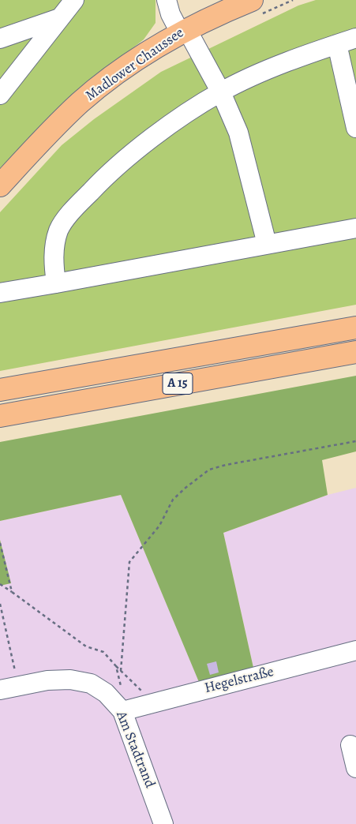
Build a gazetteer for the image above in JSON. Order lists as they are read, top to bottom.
{
  "streets": {
    "main road": ["Madlower Chaussee", "A 15"],
    "street": ["Hegelstraße", "Am Stadtrand"]
  },
  "crossings": [
    ["Hegelstraße", "Am Stadtrand"]
  ]
}
